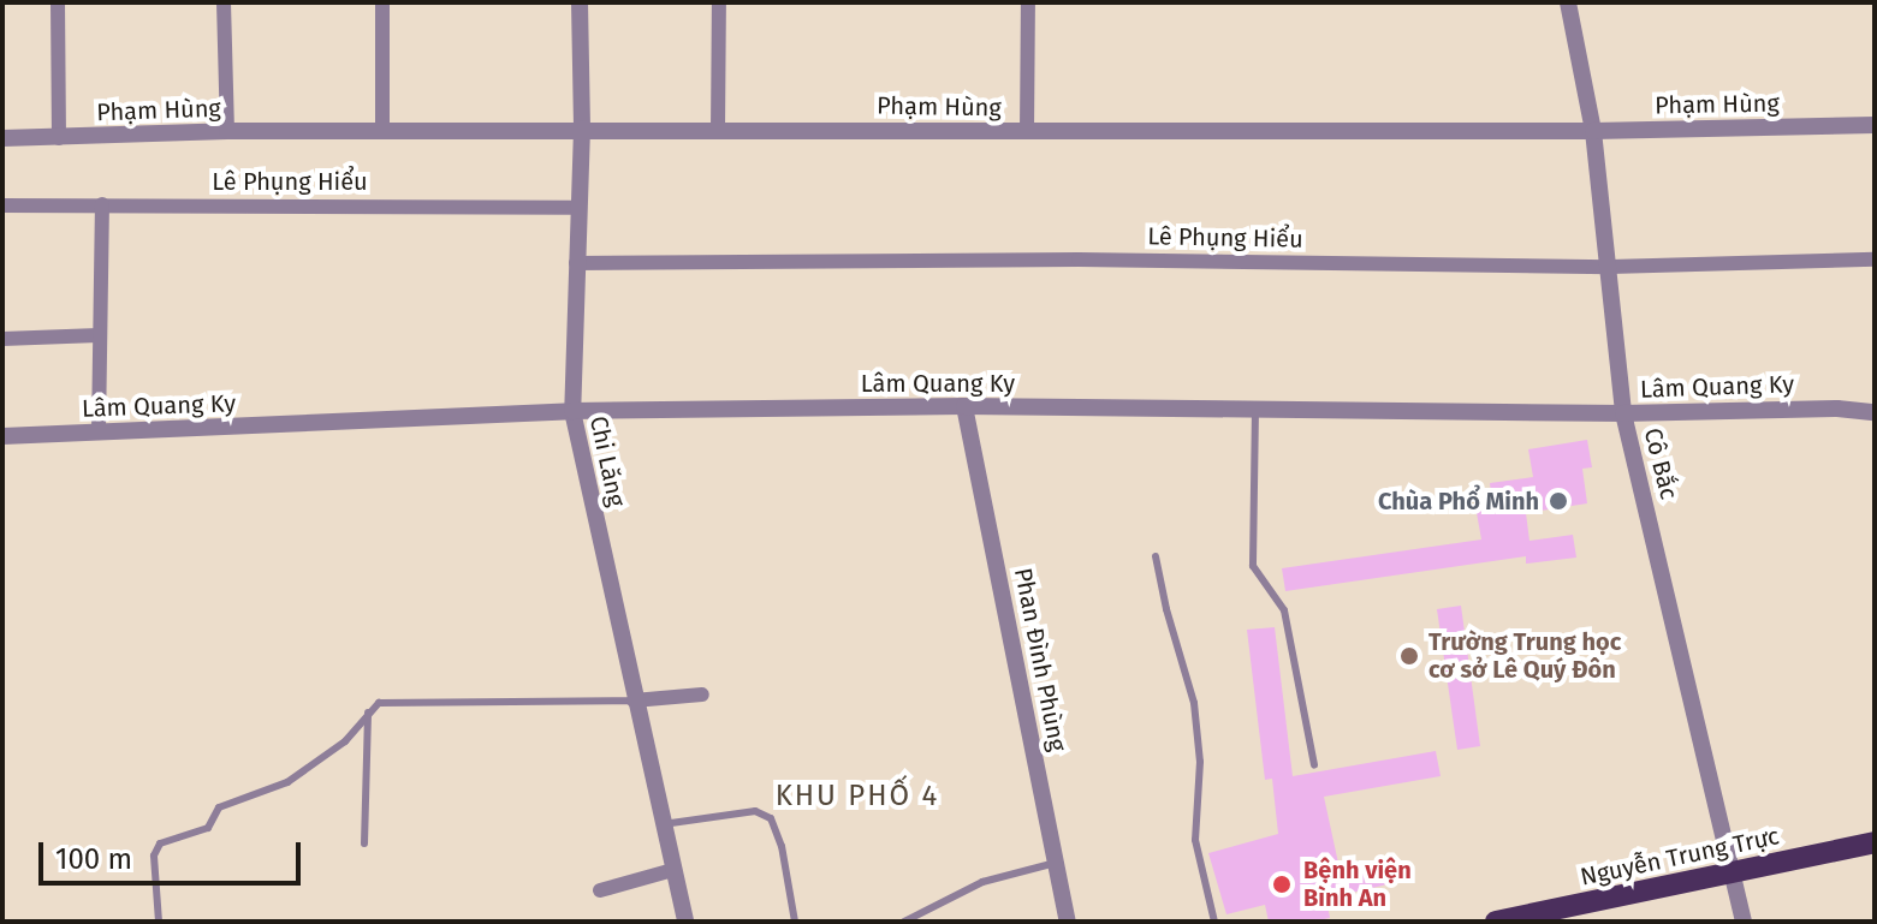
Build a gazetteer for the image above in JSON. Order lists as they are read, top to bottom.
{
  "streets": {
    "main road": ["Nguyễn Trung Trực"],
    "street": [
      "Phạm Hùng",
      "Lê Phụng Hiểu",
      "Lâm Quang Ky",
      "Chi Lăng",
      "Cô Bắc",
      "Phan Đình Phùng"
    ]
  },
  "crossings": [
    ["Phạm Hùng", "Chi Lăng"],
    ["Phạm Hùng", "Cô Bắc"],
    ["Lê Phụng Hiểu", "Chi Lăng"],
    ["Lê Phụng Hiểu", "Cô Bắc"],
    ["Lâm Quang Ky", "Chi Lăng"],
    ["Lâm Quang Ky", "Cô Bắc"],
    ["Lâm Quang Ky", "Phan Đình Phùng"],
    ["Cô Bắc", "Nguyễn Trung Trực"]
  ],
  "districts": ["KHU PHỐ 4"],
  "places": ["Chùa Phổ Minh", "Trường Trung học cơ sở Lê Quý Đôn", "Bệnh viện Bình An"],
  "scale_bar": "100 m"
}
